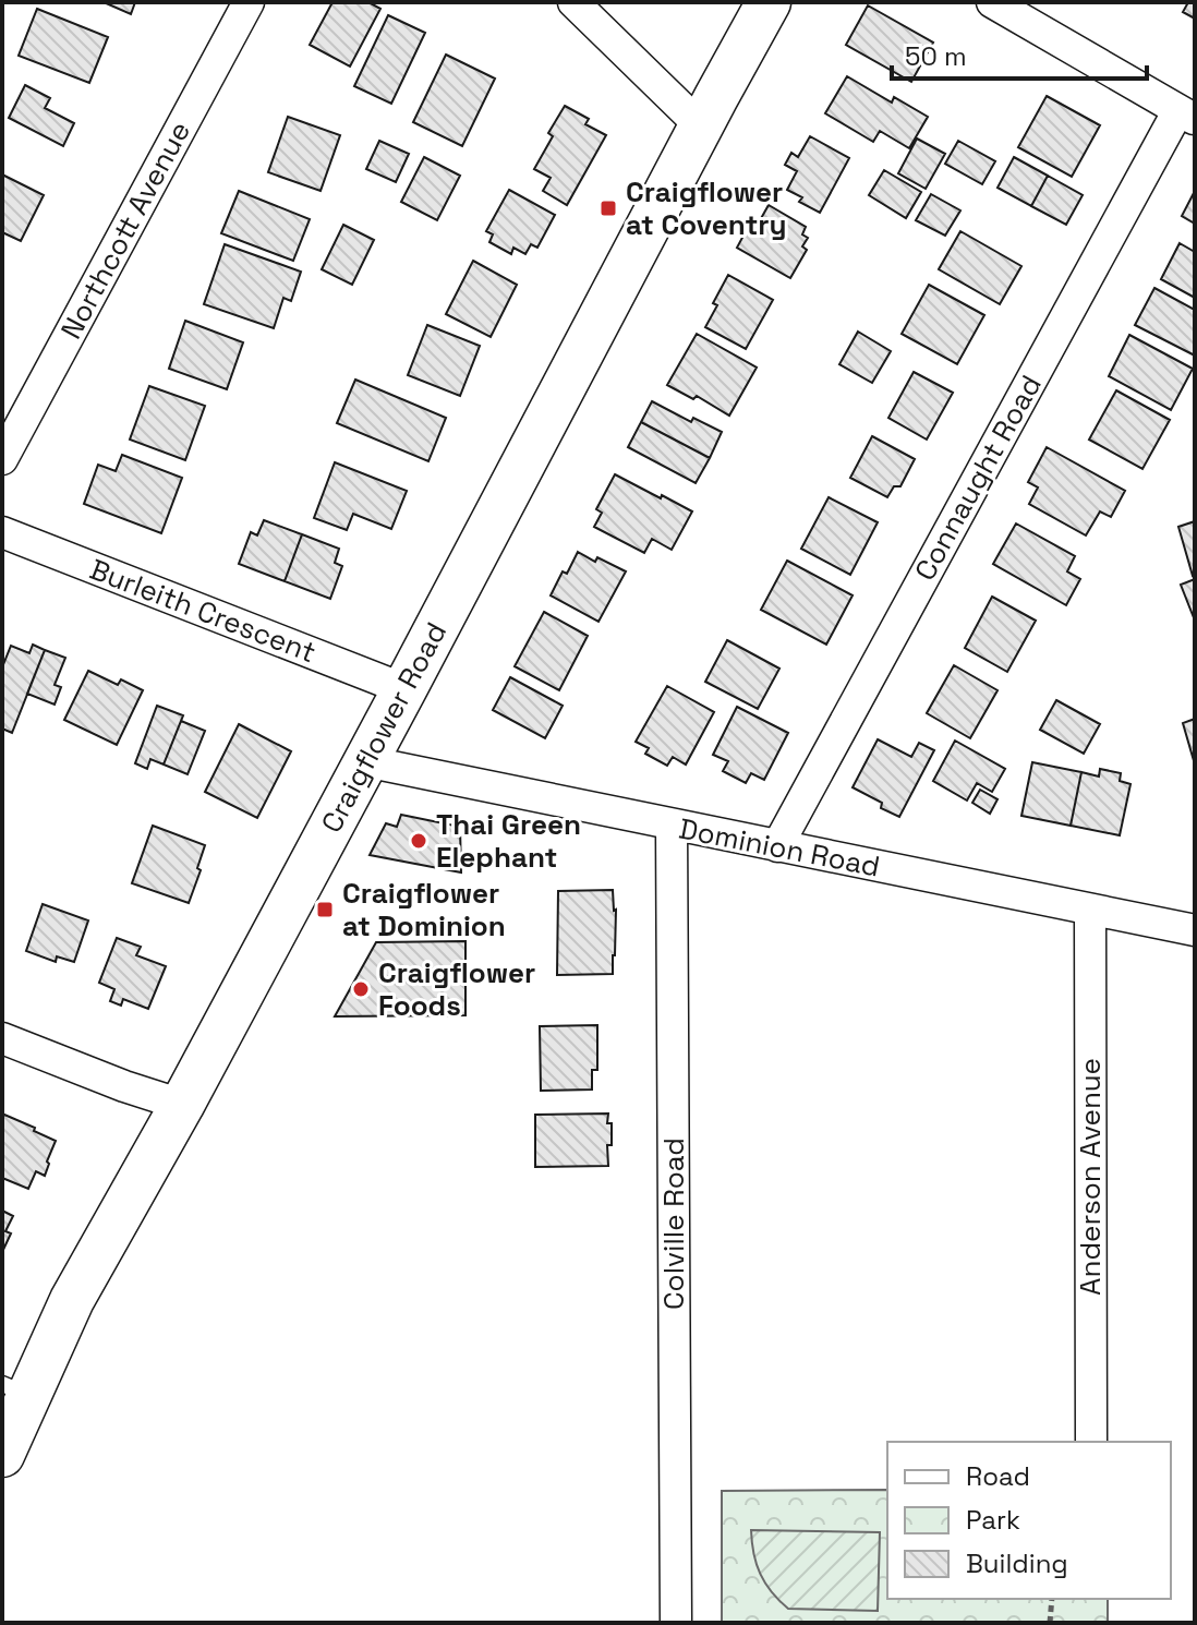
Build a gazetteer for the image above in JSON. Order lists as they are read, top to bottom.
{
  "streets": {
    "main road": ["Craigflower Road"],
    "street": [
      "Northcott Avenue",
      "Connaught Road",
      "Burleith Crescent",
      "Dominion Road",
      "Anderson Avenue",
      "Colville Road"
    ]
  },
  "crossings": [
    ["Connaught Road", "Dominion Road"],
    ["Burleith Crescent", "Craigflower Road"],
    ["Craigflower Road", "Dominion Road"],
    ["Dominion Road", "Anderson Avenue"],
    ["Dominion Road", "Colville Road"]
  ],
  "places": {
    "transit": ["Craigflower at Coventry", "Craigflower at Dominion"],
    "other": ["Thai Green Elephant", "Craigflower Foods"]
  },
  "legend": ["Road", "Park", "Building"],
  "scale_bar": "50 m"
}
